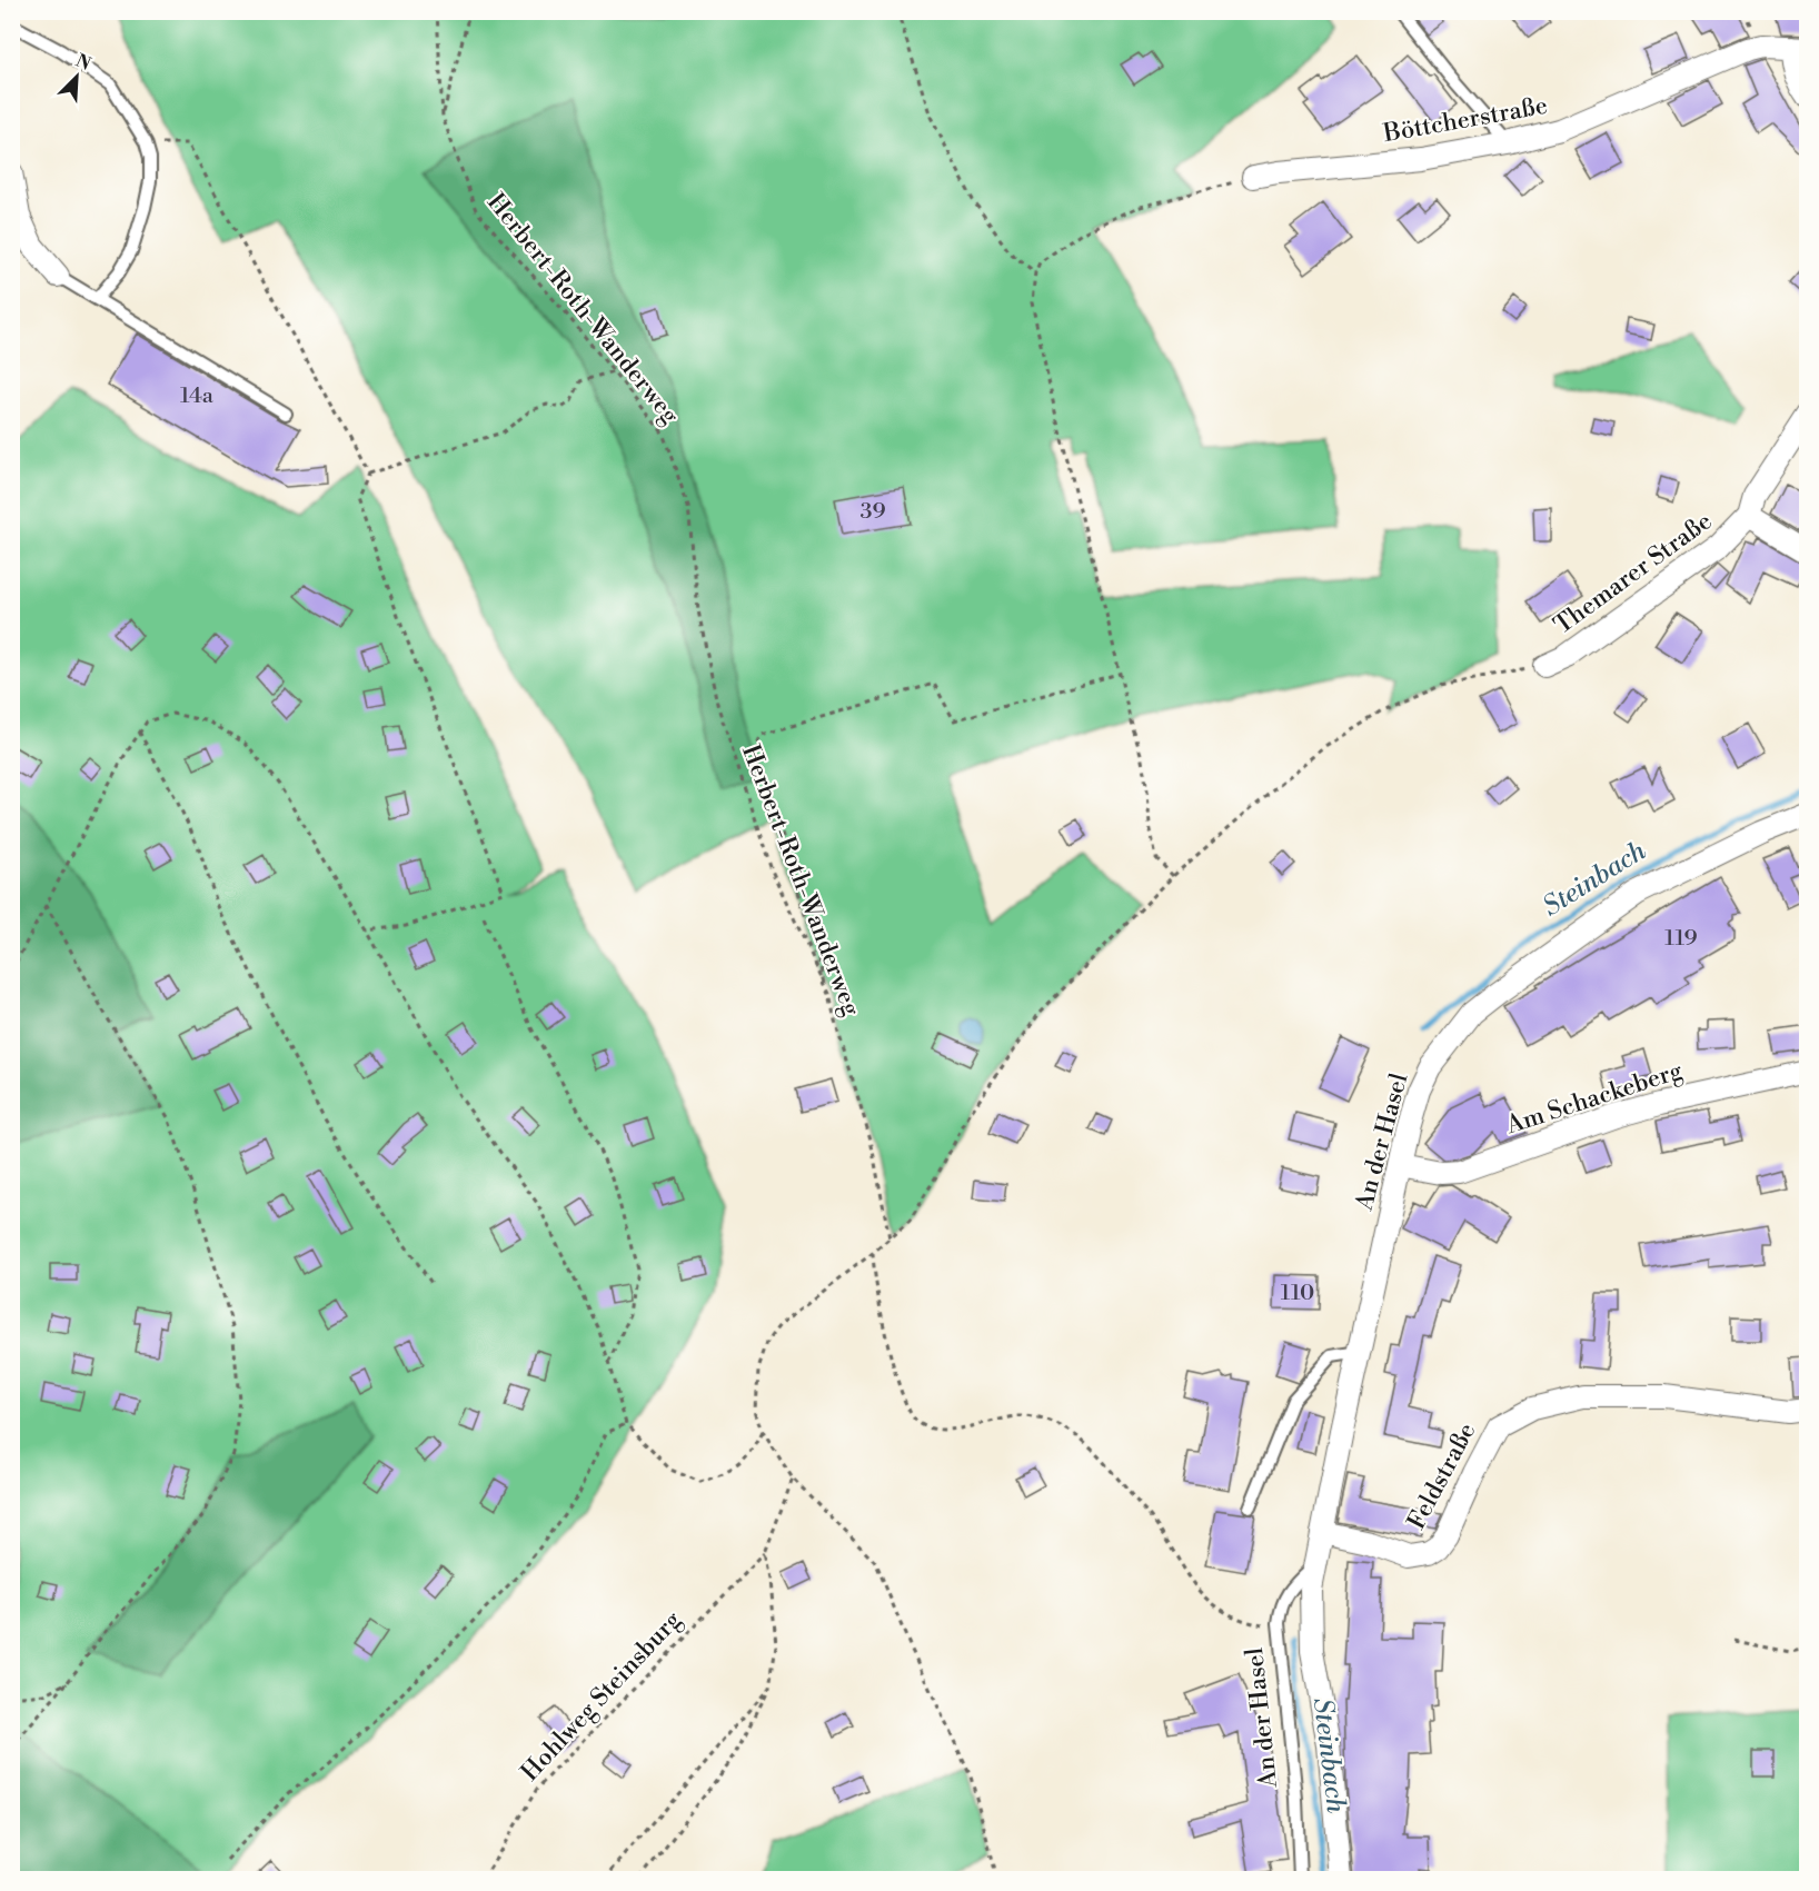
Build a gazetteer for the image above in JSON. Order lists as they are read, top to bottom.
{
  "streets": {
    "street": [
      "Böttcherstraße",
      "Themarer Straße",
      "Am Schackeberg",
      "An der Hasel",
      "Feldstraße"
    ],
    "path": ["Herbert-Roth-Wanderweg", "Hohlweg Steinsburg"]
  },
  "crossings": [
    ["Am Schackeberg", "An der Hasel"],
    ["An der Hasel", "Feldstraße"]
  ],
  "water": ["Steinbach"],
  "house_numbers": [
    "14a",
    "39",
    "119",
    "110"
  ],
  "north": "top right"
}
